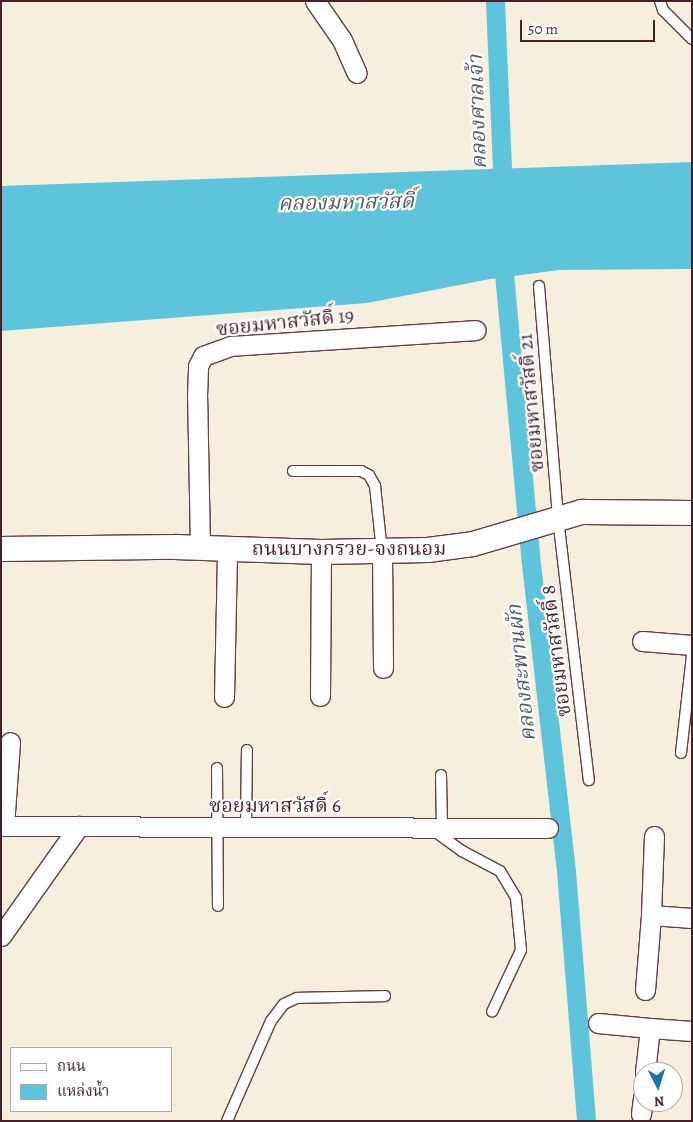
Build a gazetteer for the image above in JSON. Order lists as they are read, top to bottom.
{
  "streets": {
    "street": ["ซอยมหาสวัสดิ์ 19", "ถนนบางกรวย-จงถนอม", "ซอยมหาสวัสดิ์ 6"],
    "lane": ["ซอยมหาสวัสดิ์ 21", "ซอยมหาสวัสดิ์ 8"]
  },
  "crossings": [
    ["ซอยมหาสวัสดิ์ 19", "ถนนบางกรวย-จงถนอม"],
    ["ซอยมหาสวัสดิ์ 21", "ถนนบางกรวย-จงถนอม"],
    ["ซอยมหาสวัสดิ์ 21", "ซอยมหาสวัสดิ์ 8"],
    ["ถนนบางกรวย-จงถนอม", "ซอยมหาสวัสดิ์ 8"]
  ],
  "water": ["คลองศาลเจ้า", "คลองมหาสวัสดิ์", "คลองสะพานผัก"],
  "legend": ["ถนน", "แหล่งน้ำ"],
  "scale_bar": "50 m",
  "north": "bottom"
}
